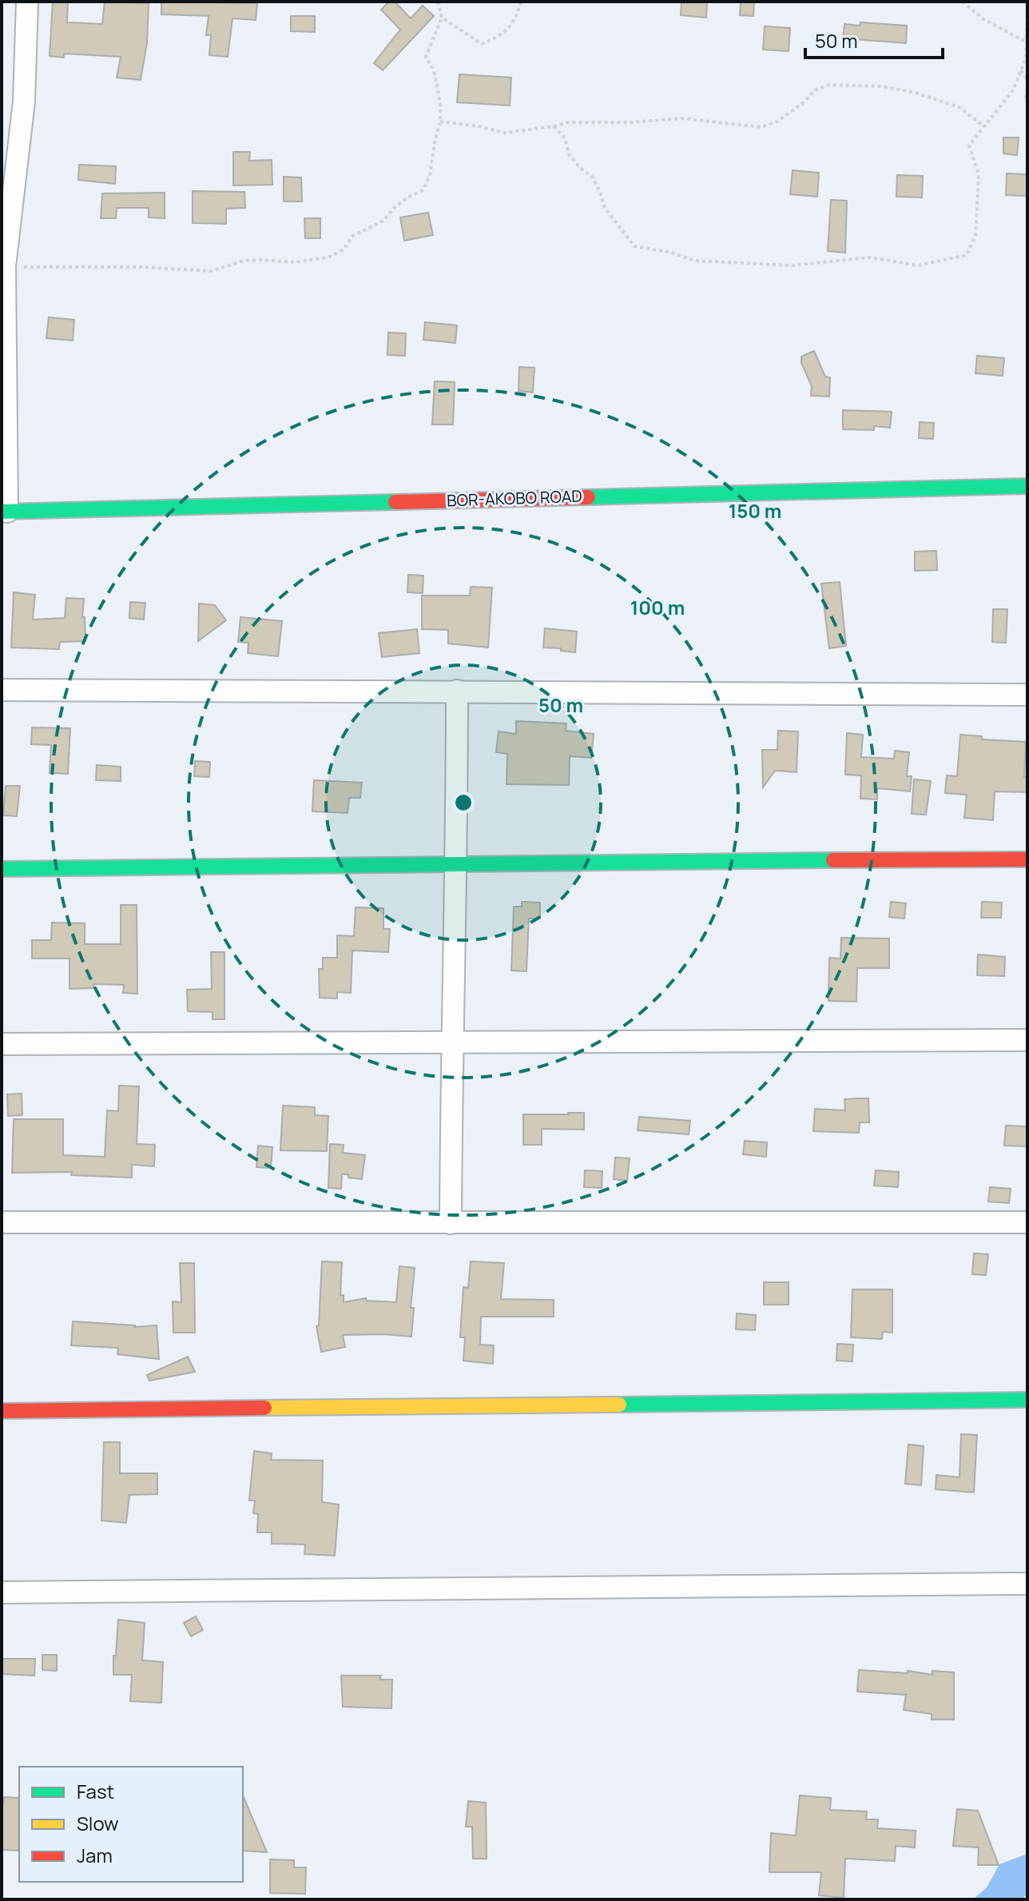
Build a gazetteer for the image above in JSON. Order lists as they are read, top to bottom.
{
  "streets": {
    "street": ["BOR-AKOBO ROAD"]
  },
  "legend": ["Fast", "Slow", "Jam"],
  "scale_bar": "50 m",
  "rings": ["150 m", "100 m", "50 m"]
}
